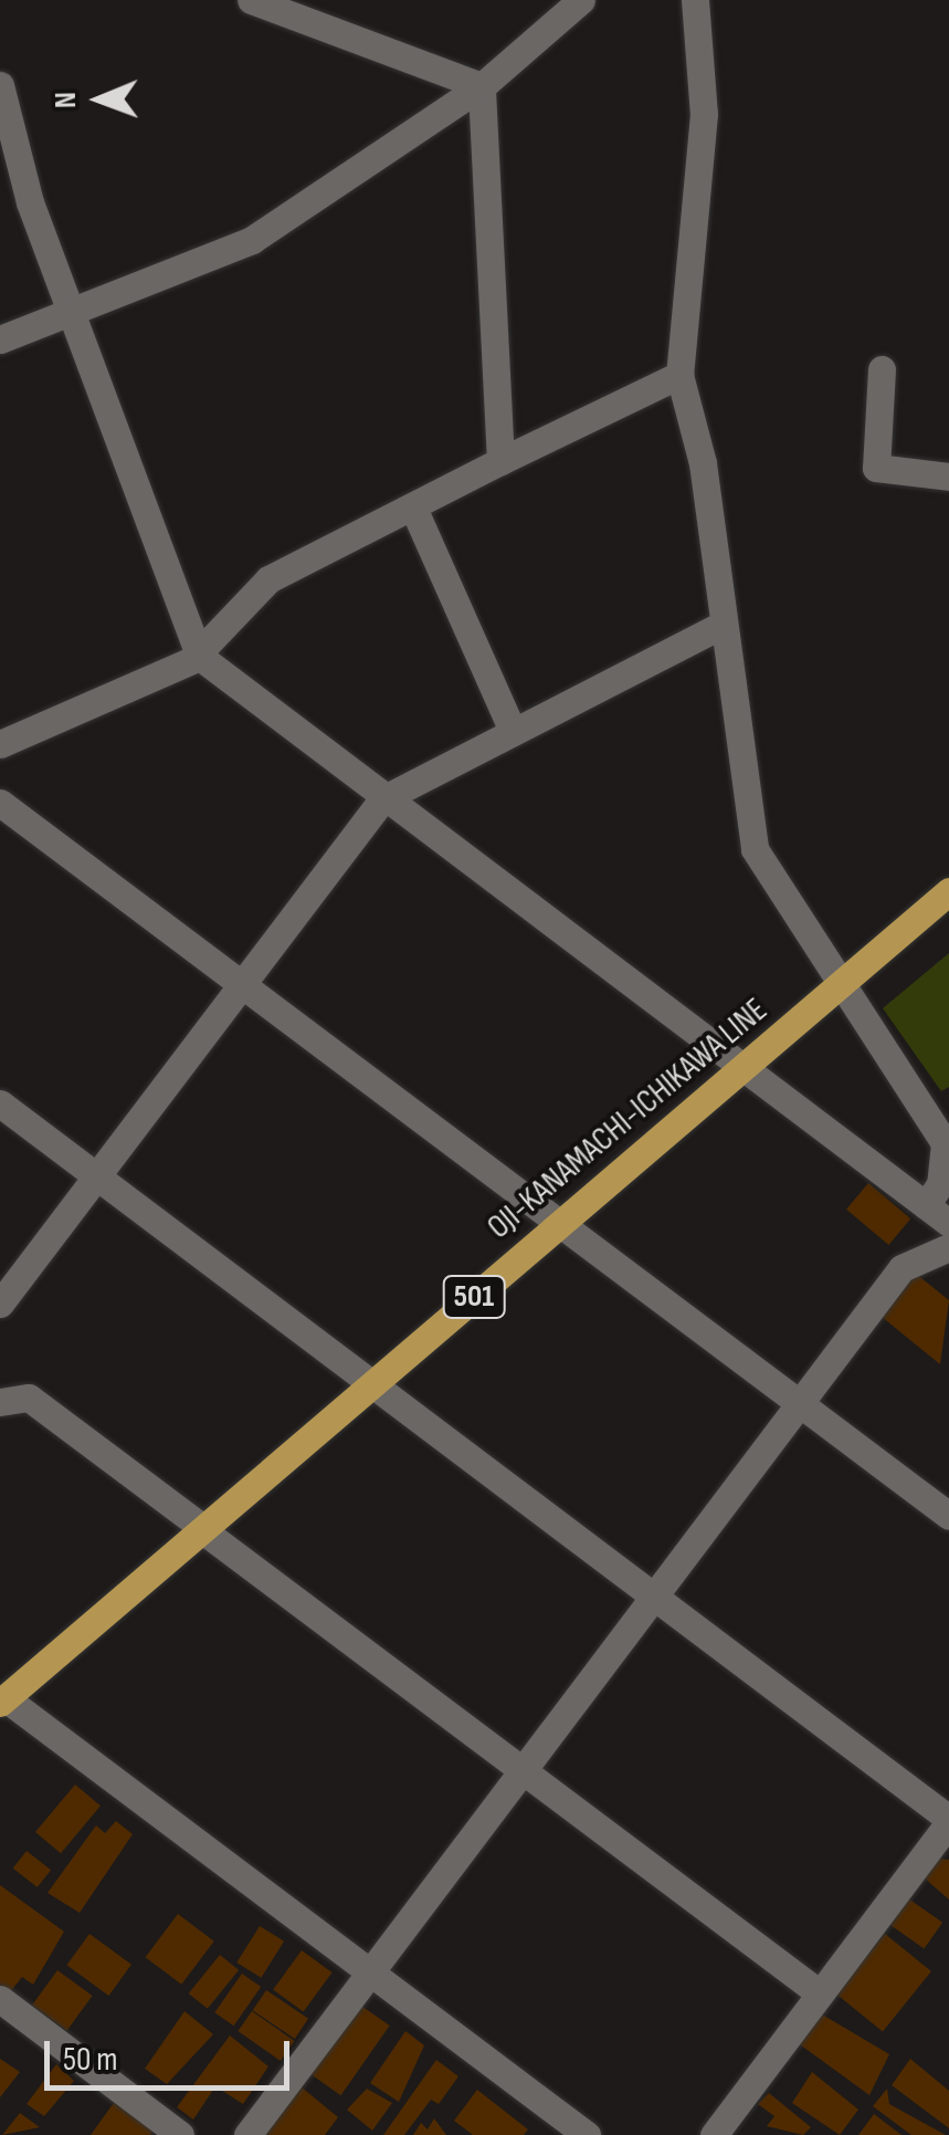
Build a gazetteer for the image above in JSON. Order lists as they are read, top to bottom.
{
  "streets": {
    "main road": ["OJI-KANAMACHI-ICHIKAWA LINE", "501"]
  },
  "scale_bar": "50 m",
  "north": "left"
}
